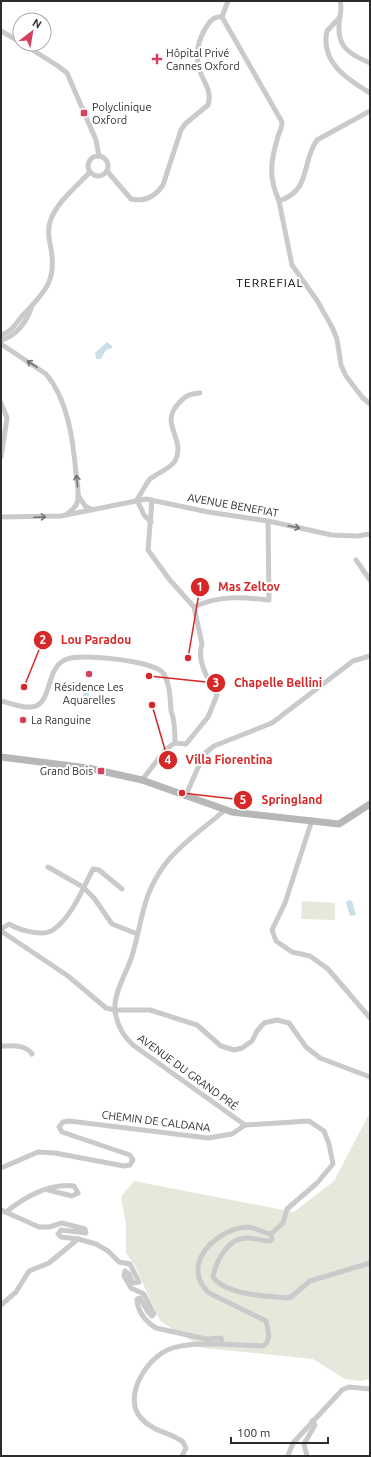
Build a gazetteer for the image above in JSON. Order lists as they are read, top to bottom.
{
  "streets": {
    "street": ["AVENUE BENEFIAT", "AVENUE DU GRAND PRÉ", "CHEMIN DE CALDANA"]
  },
  "crossings": [
    ["AVENUE DU GRAND PRÉ", "CHEMIN DE CALDANA"]
  ],
  "one_way": ["AVENUE BENEFIAT"],
  "districts": ["TERREFIAL"],
  "places": {
    "health": ["Hôpital Privé Cannes Oxford"],
    "transit": ["Polyclinique Oxford", "Grand Bois"],
    "other": [
      "Mas Zeltov",
      "Résidence Les Aquarelles",
      "Chapelle Bellini",
      "Lou Paradou",
      "Villa Fiorentina",
      "La Ranguine",
      "Springland"
    ]
  },
  "scale_bar": "100 m",
  "north": "top right"
}
